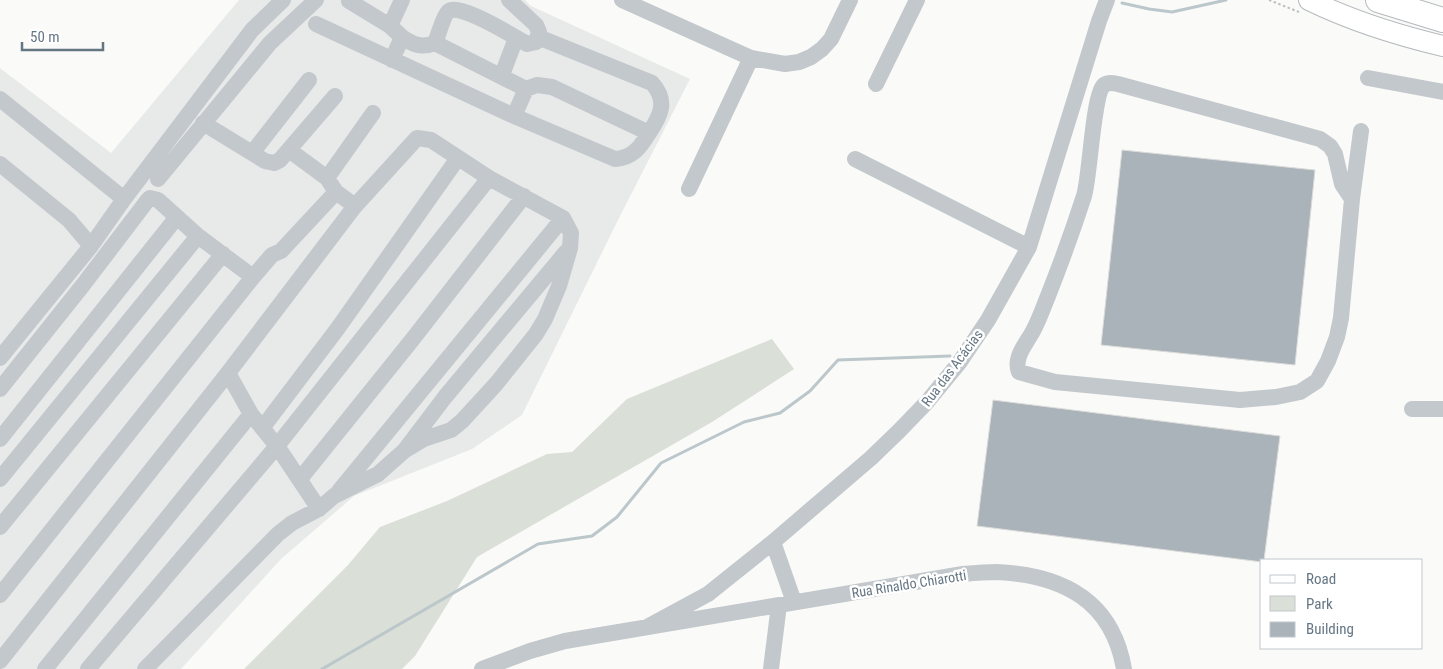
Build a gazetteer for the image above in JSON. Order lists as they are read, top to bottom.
{
  "streets": {
    "street": ["Rua das Acácias", "Rua Rinaldo Chiarotti"]
  },
  "crossings": [
    ["Rua das Acácias", "Rua Rinaldo Chiarotti"]
  ],
  "legend": ["Road", "Park", "Building"],
  "scale_bar": "50 m"
}
